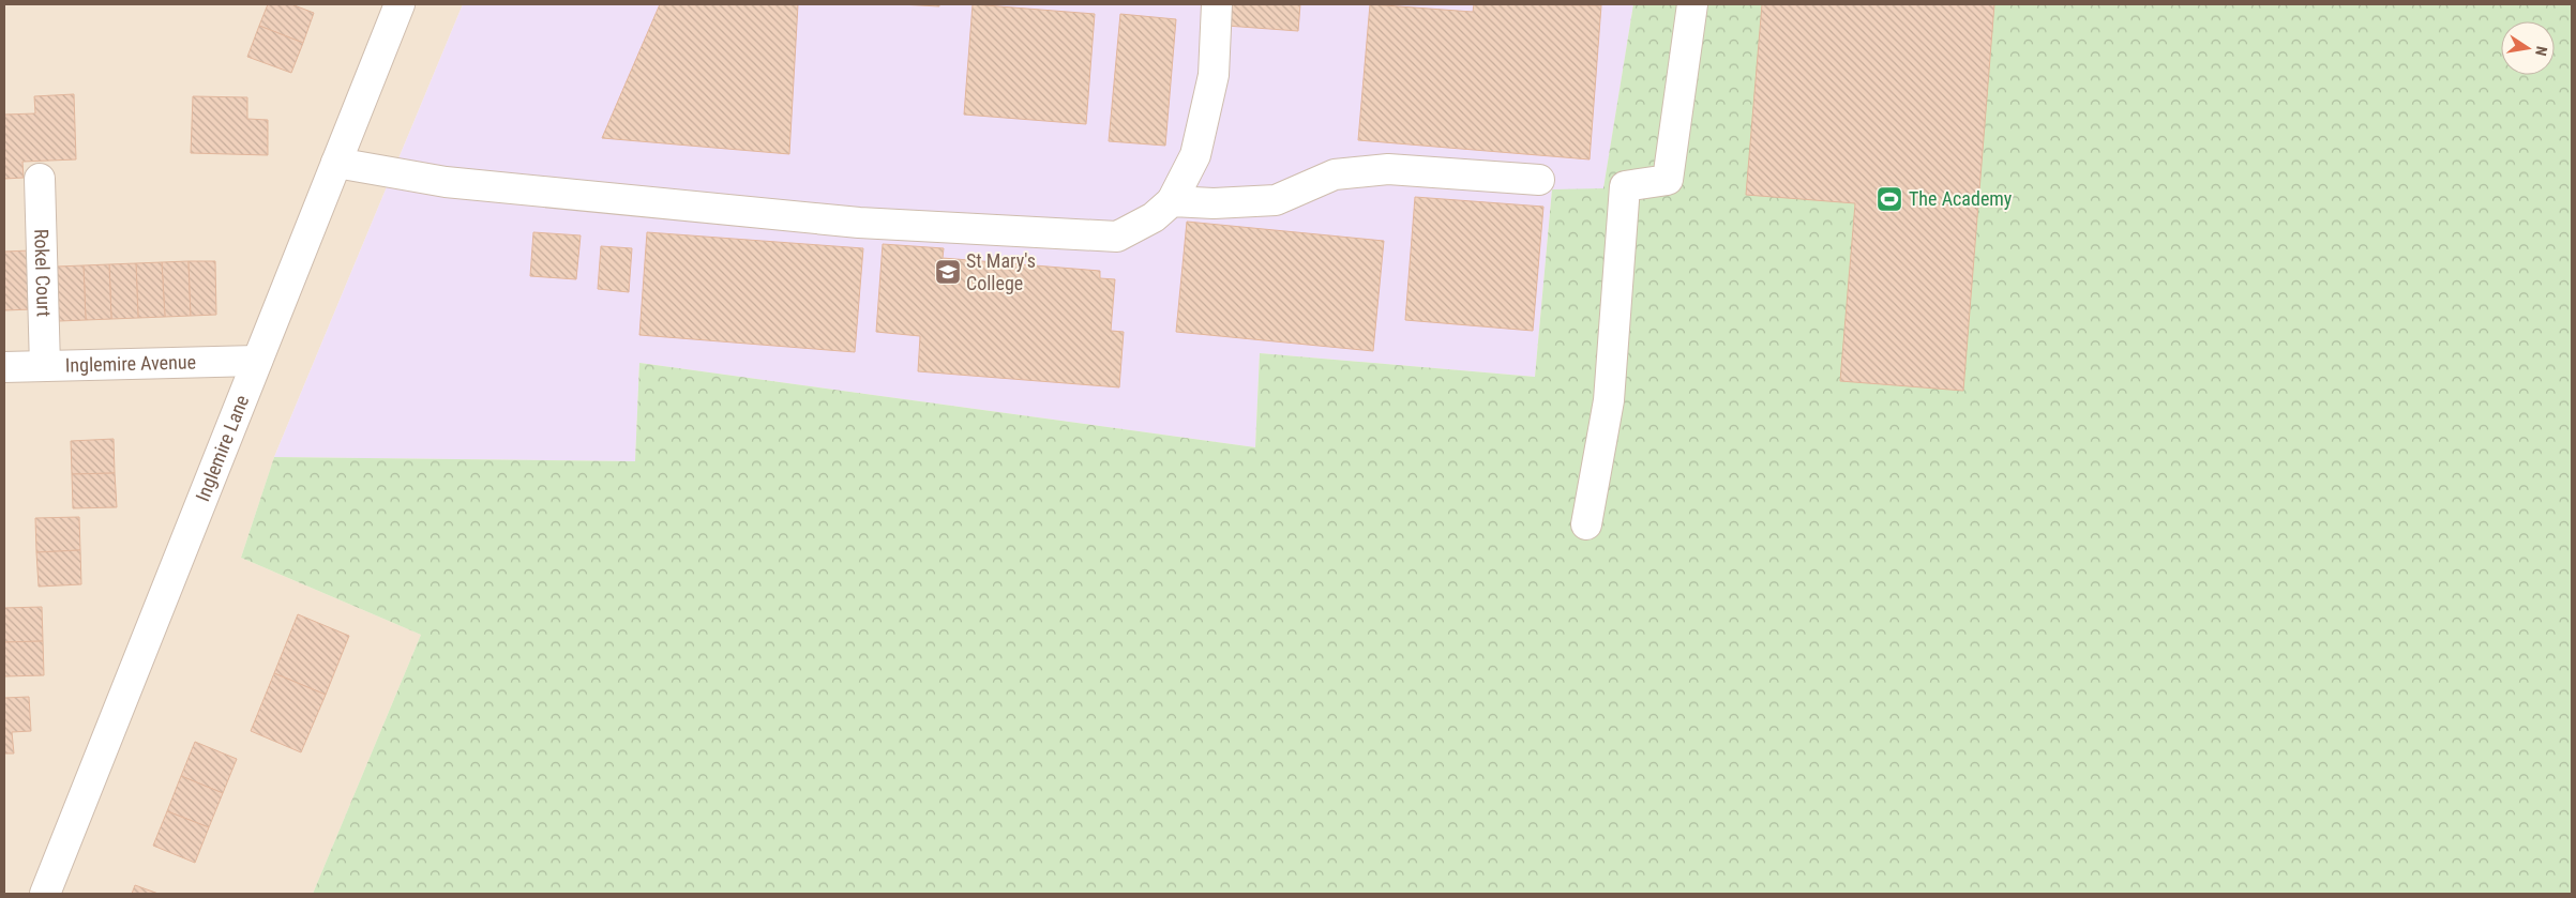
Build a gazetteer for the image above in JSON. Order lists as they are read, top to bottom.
{
  "streets": {
    "street": ["Rokel Court", "Inglemire Avenue", "Inglemire Lane"]
  },
  "crossings": [
    ["Rokel Court", "Inglemire Avenue"],
    ["Inglemire Avenue", "Inglemire Lane"]
  ],
  "places": {
    "sports": ["The Academy"],
    "school or university": ["St Mary's College"]
  },
  "north": "right"
}
